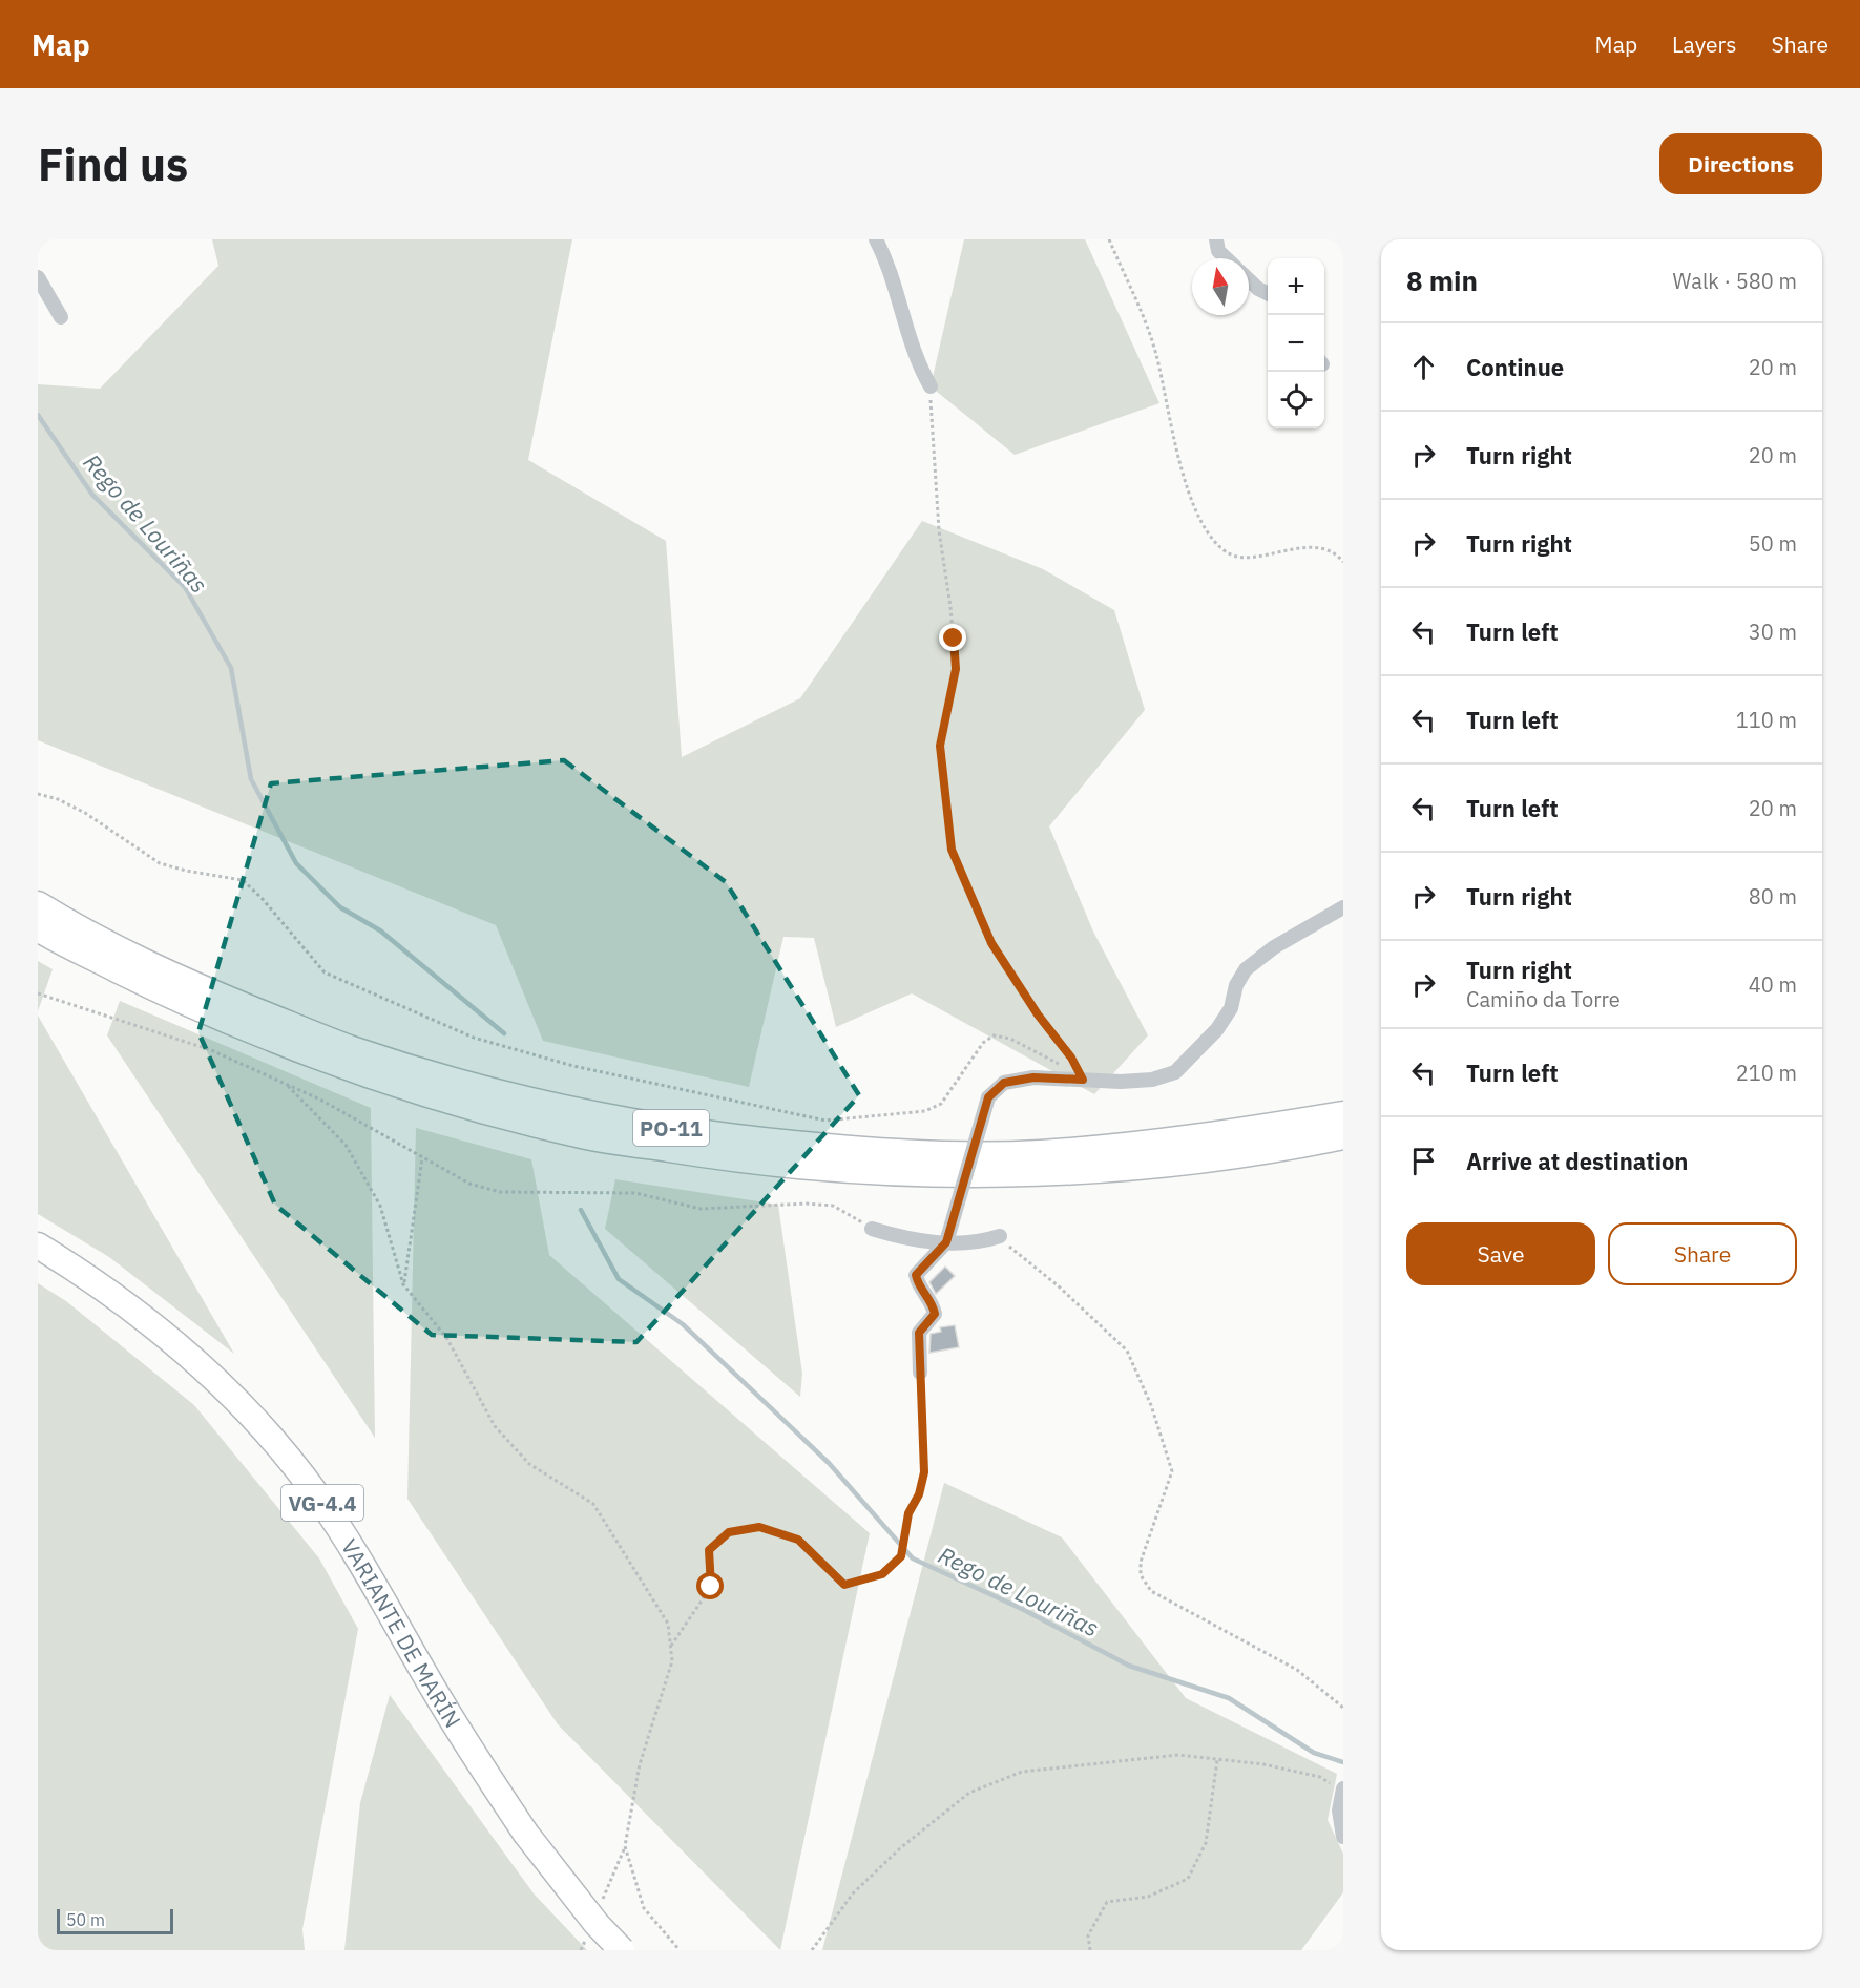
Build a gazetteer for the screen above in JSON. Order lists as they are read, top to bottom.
{
  "streets": {
    "highway": ["PO-11", "VG-4.4", "VARIANTE DE MARÍN"]
  },
  "water": ["Rego de Louriñas"],
  "scale_bar": "50 m",
  "north": "top",
  "page": {
    "header": "Map",
    "nav": ["Map", "Layers", "Share"],
    "buttons": [
      "Directions",
      ["Save", "Share"]
    ],
    "title": "Find us",
    "heading": ["8 min", "Walk · 580 m"],
    "map_buttons": ["+", "−"],
    "list": [
      ["Continue", "20 m"],
      ["Turn right", "20 m"],
      ["Turn right", "50 m"],
      ["Turn left", "30 m"],
      ["Turn left", "110 m"],
      ["Turn left", "20 m"],
      ["Turn right", "80 m"],
      ["Turn right", "Camiño da Torre", "40 m"],
      ["Turn left", "210 m"],
      "Arrive at destination"
    ],
    "scale": "50 m"
  }
}
